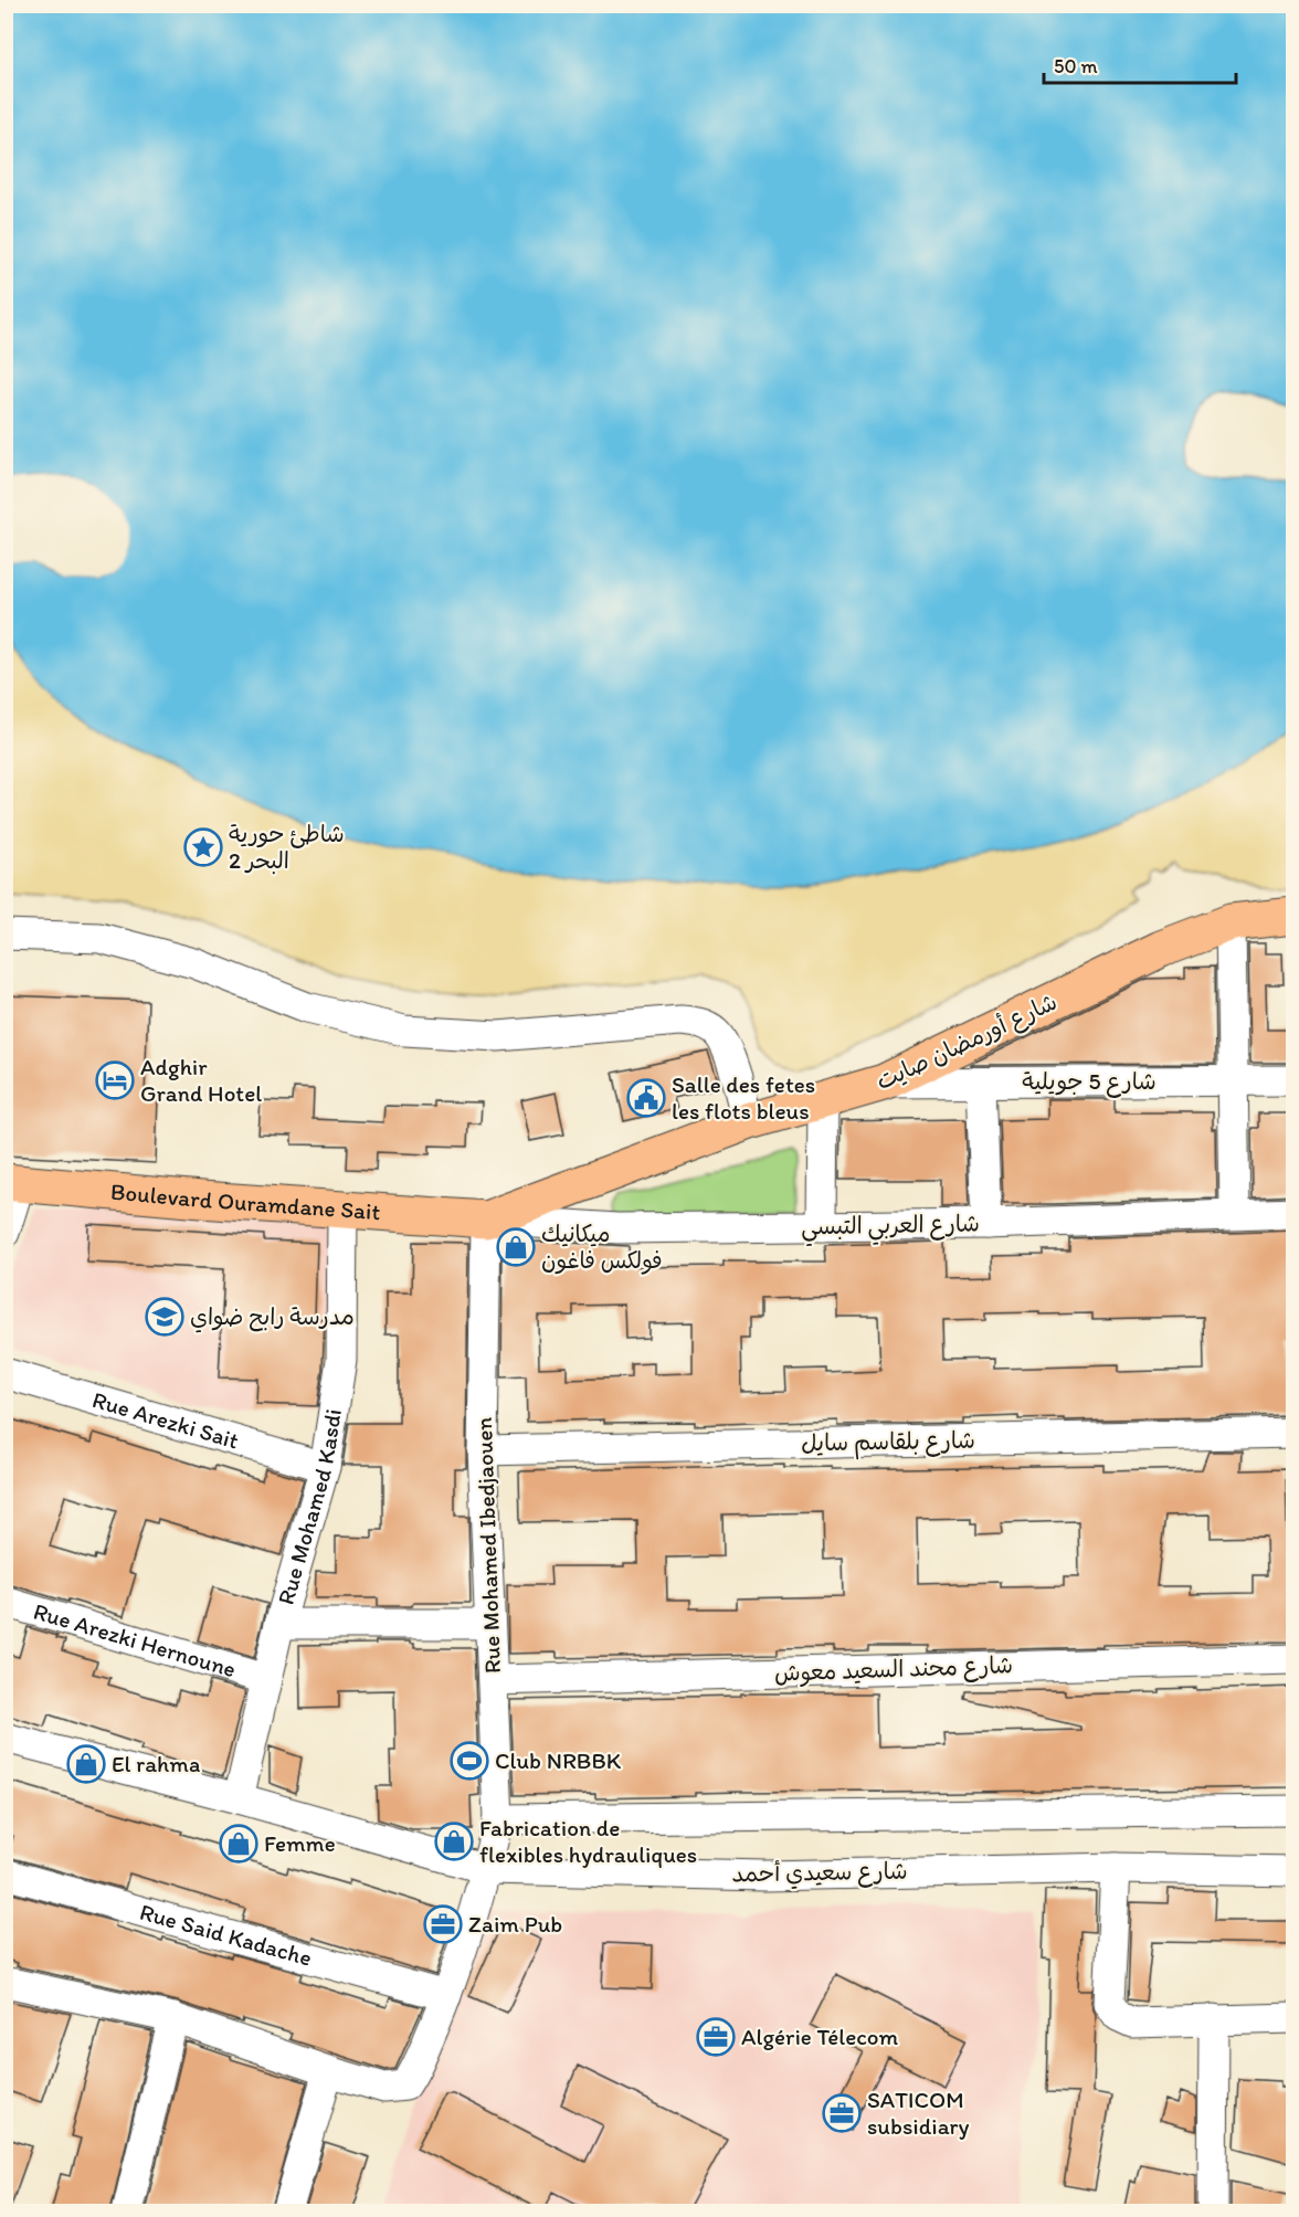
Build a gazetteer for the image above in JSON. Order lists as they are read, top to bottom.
{
  "streets": {
    "main road": ["شارع أورمضان صايت", "Boulevard Ouramdane Sait"],
    "street": [
      "شارع 5 جويلية",
      "شارع العربي التبسي",
      "Rue Arezki Sait",
      "شارع بلقاسم سايل",
      "Rue Mohamed Kasdi",
      "Rue Mohamed Ibedjaouen",
      "Rue Arezki Hernoune",
      "شارع محند السعيد معوش",
      "شارع سعيدي أحمد",
      "Rue Said Kadache"
    ]
  },
  "crossings": [
    ["شارع أورمضان صايت", "شارع 5 جويلية"],
    ["شارع أورمضان صايت", "Boulevard Ouramdane Sait"],
    ["شارع أورمضان صايت", "شارع العربي التبسي"],
    ["شارع أورمضان صايت", "Rue Mohamed Ibedjaouen"],
    ["Boulevard Ouramdane Sait", "شارع العربي التبسي"],
    ["Boulevard Ouramdane Sait", "Rue Mohamed Kasdi"],
    ["Boulevard Ouramdane Sait", "Rue Mohamed Ibedjaouen"],
    ["شارع العربي التبسي", "Rue Mohamed Ibedjaouen"],
    ["Rue Arezki Sait", "Rue Mohamed Kasdi"],
    ["شارع بلقاسم سايل", "Rue Mohamed Ibedjaouen"],
    ["Rue Mohamed Kasdi", "Rue Arezki Hernoune"],
    ["Rue Mohamed Kasdi", "شارع سعيدي أحمد"],
    ["Rue Mohamed Ibedjaouen", "شارع محند السعيد معوش"],
    ["Rue Mohamed Ibedjaouen", "شارع سعيدي أحمد"],
    ["Rue Mohamed Ibedjaouen", "Rue Said Kadache"]
  ],
  "places": {
    "place": ["شاطئ حورية البحر 2"],
    "hotel": ["Adghir Grand Hotel"],
    "public building": ["Salle des fetes les flots bleus"],
    "shop": [
      "ميكانيك فولكس فاغون",
      "El rahma",
      "Fabrication de flexibles hydrauliques",
      "Femme"
    ],
    "school or university": ["مدرسة رابح ضواي"],
    "sports": ["Club NRBBK"],
    "office": ["Zaim Pub", "Algérie Télecom", "SATICOM subsidiary"]
  },
  "scale_bar": "50 m"
}
